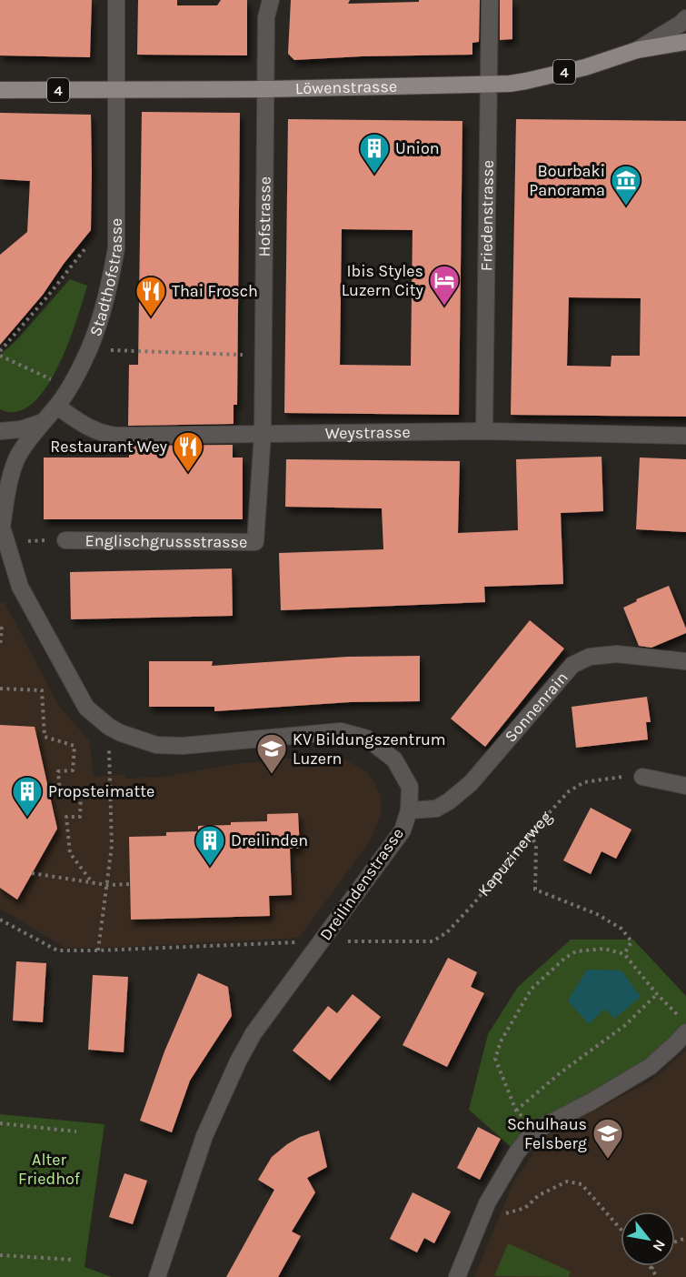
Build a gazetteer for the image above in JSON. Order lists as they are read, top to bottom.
{
  "streets": {
    "main road": ["4", "Löwenstrasse"],
    "street": [
      "Friedenstrasse",
      "Hofstrasse",
      "Stadthofstrasse",
      "Weystrasse",
      "Englischgrussstrasse",
      "Sonnenrain",
      "Dreilindenstrasse"
    ],
    "path": ["Kapuzinerweg"]
  },
  "crossings": [
    ["Löwenstrasse", "Friedenstrasse"],
    ["Löwenstrasse", "Hofstrasse"],
    ["Löwenstrasse", "Stadthofstrasse"],
    ["Friedenstrasse", "Weystrasse"],
    ["Hofstrasse", "Weystrasse"],
    ["Hofstrasse", "Englischgrussstrasse"],
    ["Stadthofstrasse", "Weystrasse"],
    ["Stadthofstrasse", "Dreilindenstrasse"],
    ["Weystrasse", "Englischgrussstrasse"],
    ["Sonnenrain", "Dreilindenstrasse"]
  ],
  "parks": ["Alter Friedhof"],
  "places": {
    "building": ["Union", "Propsteimatte", "Dreilinden"],
    "museum": ["Bourbaki Panorama"],
    "hotel": ["Ibis Styles Luzern City"],
    "restaurant": ["Thai Frosch", "Restaurant Wey"],
    "school or university": ["KV Bildungszentrum Luzern", "Schulhaus Felsberg"]
  },
  "north": "bottom right"
}
